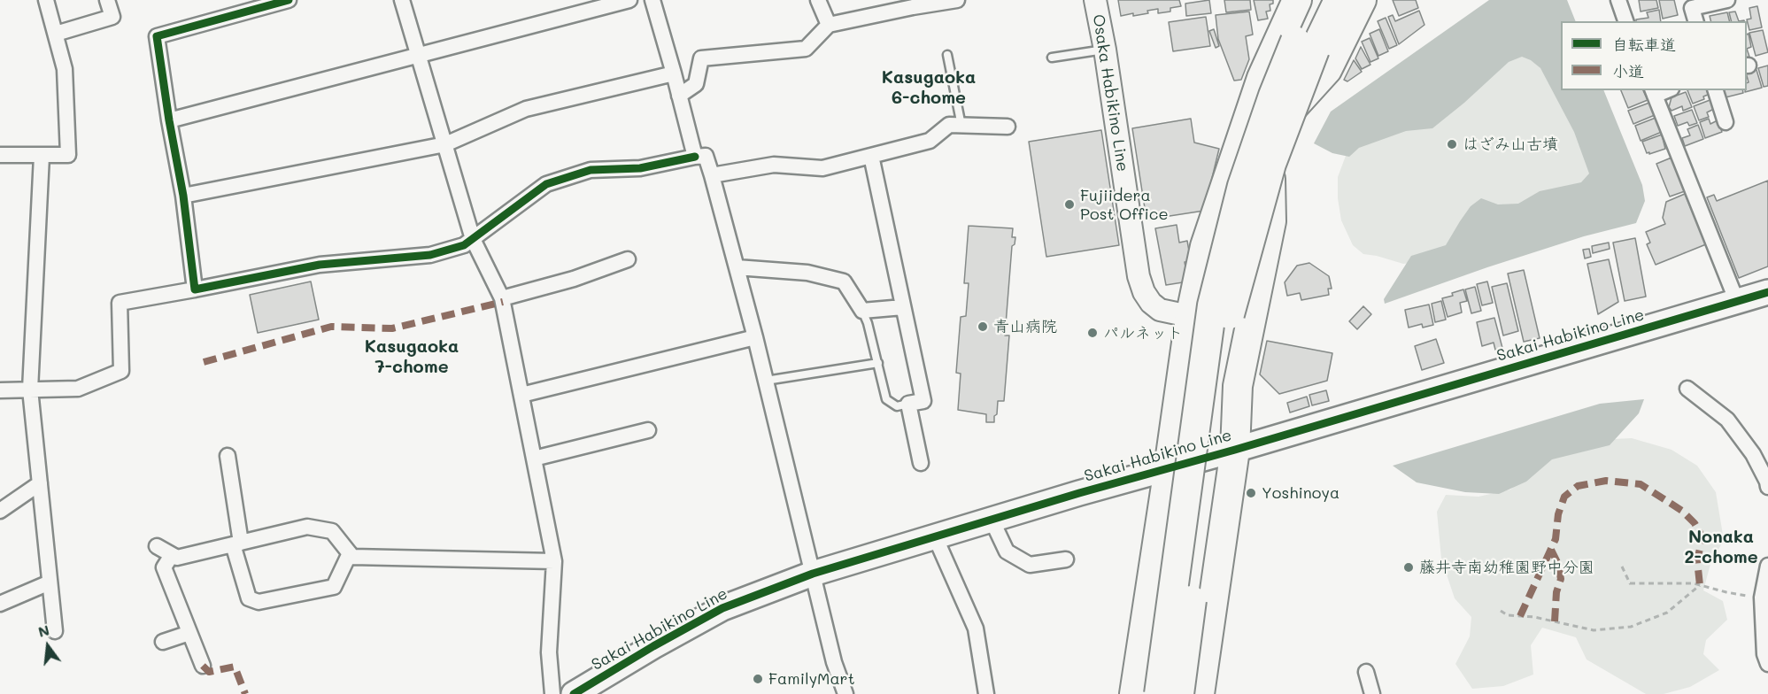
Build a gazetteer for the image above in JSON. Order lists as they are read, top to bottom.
{
  "streets": {
    "main road": ["Osaka Habikino Line", "Sakai Habikino Line"]
  },
  "districts": ["Kasugaoka 6-chome", "Kasugaoka 7-chome", "Nonaka 2-chome"],
  "places": [
    "はざみ山古墳",
    "Fujiidera Post Office",
    "青山病院",
    "パルネット",
    "Yoshinoya",
    "藤井寺南幼稚園野中分園",
    "FamilyMart"
  ],
  "legend": ["自転車道", "小道"],
  "north": "top"
}
